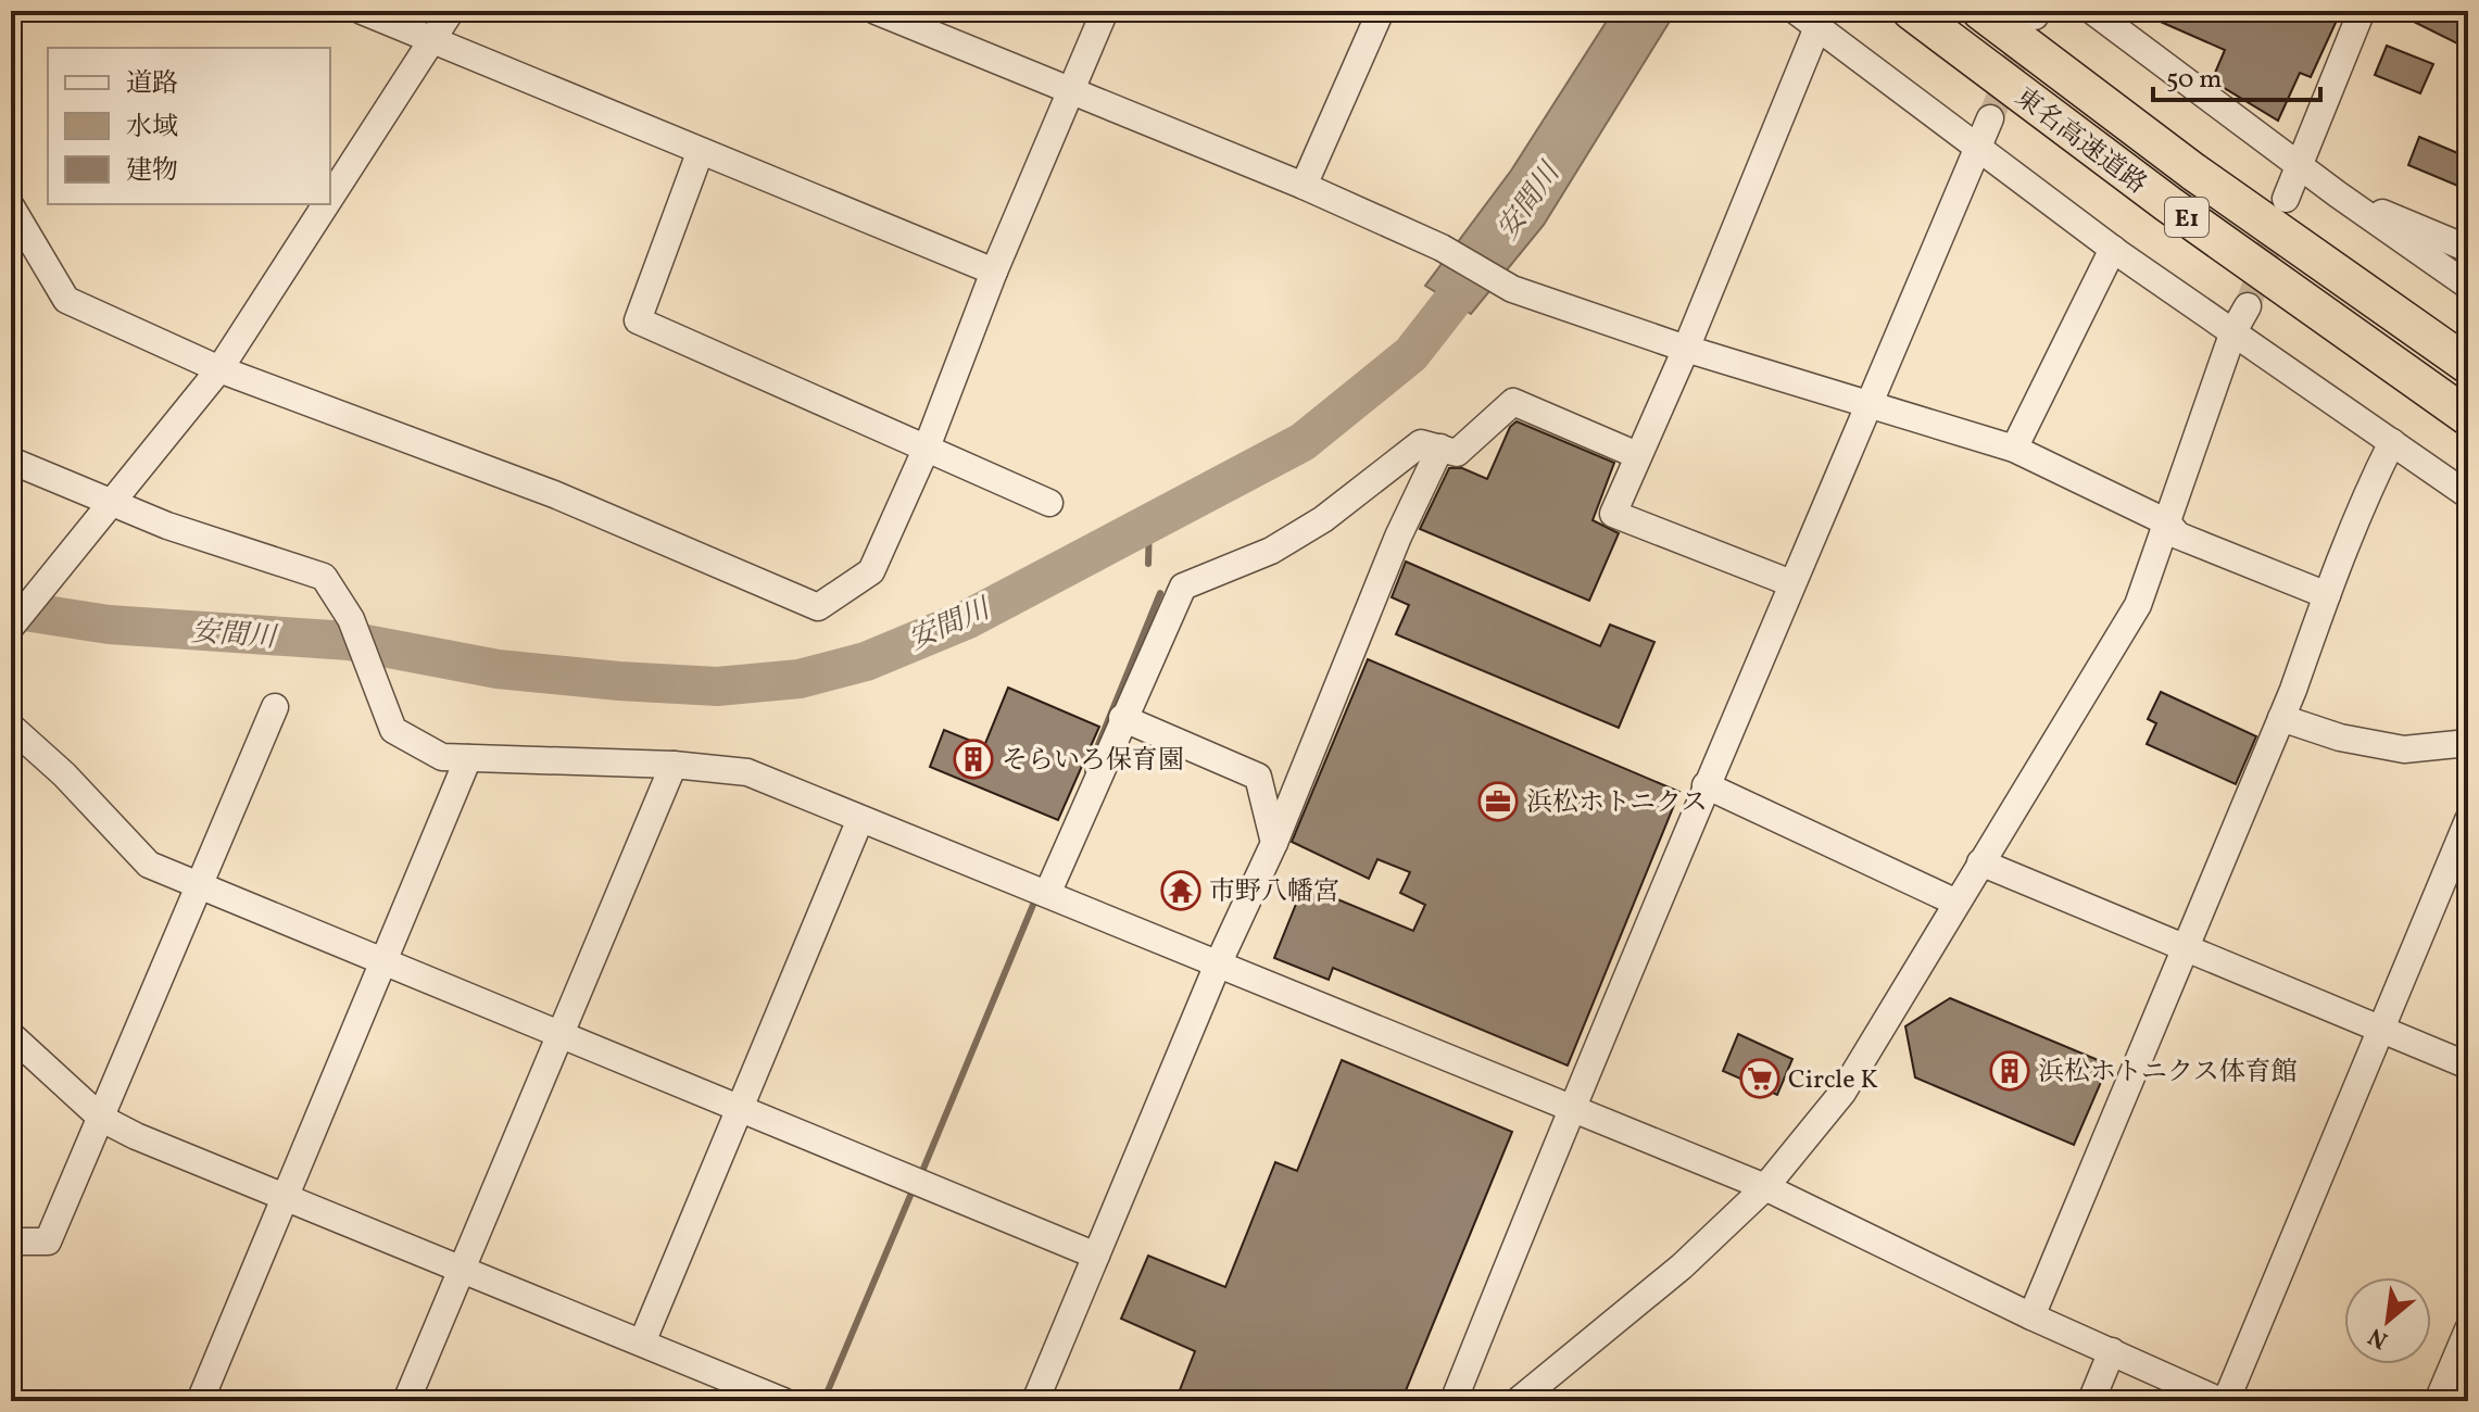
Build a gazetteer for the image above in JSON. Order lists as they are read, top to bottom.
{
  "streets": {
    "highway": ["東名高速道路", "E1"]
  },
  "water": ["安間川"],
  "places": {
    "building": ["そらいろ保育園", "浜松ホトニクス体育館"],
    "office": ["浜松ホトニクス"],
    "temple": ["市野八幡宮"],
    "supermarket": ["Circle K"]
  },
  "legend": ["道路", "水域", "建物"],
  "scale_bar": "50 m",
  "north": "bottom left"
}
